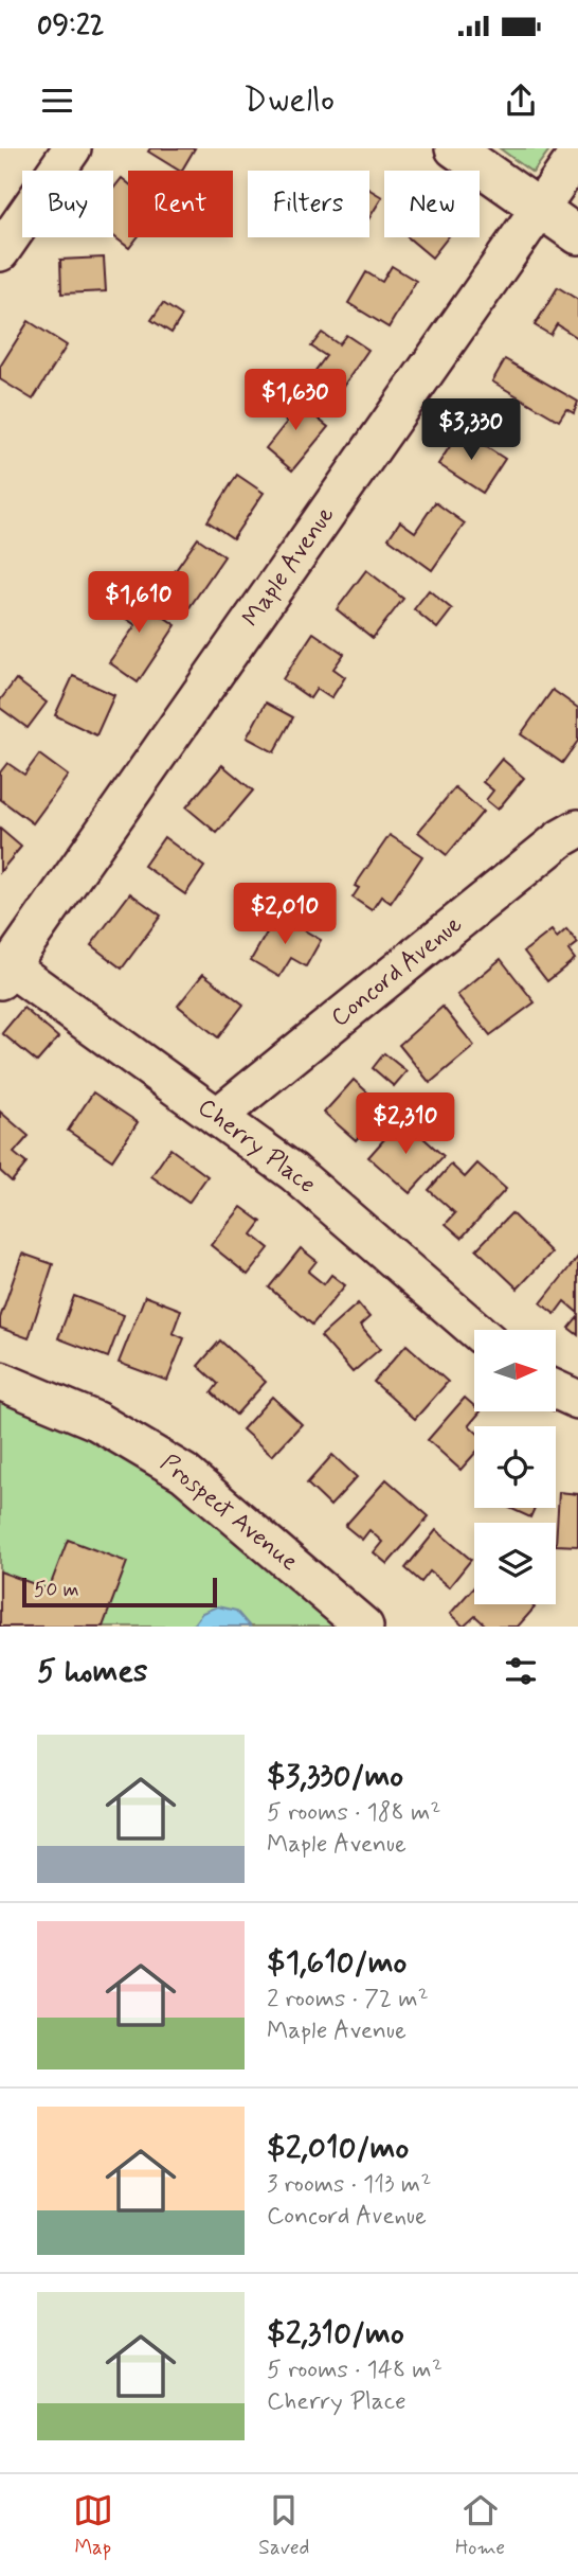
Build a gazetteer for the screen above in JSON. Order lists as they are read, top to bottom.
{
  "streets": {
    "street": [
      "Maple Avenue",
      "Concord Avenue",
      "Cherry Place",
      "Prospect Avenue"
    ]
  },
  "crossings": [
    ["Maple Avenue", "Cherry Place"],
    ["Concord Avenue", "Cherry Place"]
  ],
  "scale_bar": "50 m",
  "north": "right",
  "page": {
    "status": "09:22",
    "header": "Dwello",
    "chip": [
      "Buy",
      "Rent",
      "Filters",
      "New"
    ],
    "price": [
      "$1,630",
      "$3,330",
      "$1,610",
      "$2,010",
      "$2,310"
    ],
    "scale": "50 m",
    "heading": "5 homes",
    "list": [
      {
        "name": "$3,330/mo",
        "note": "5 rooms · 188 m² · Maple Avenue"
      },
      {
        "name": "$1,610/mo",
        "note": "2 rooms · 72 m² · Maple Avenue"
      },
      {
        "name": "$2,010/mo",
        "note": "3 rooms · 113 m² · Concord Avenue"
      },
      {
        "name": "$2,310/mo",
        "note": "5 rooms · 148 m² · Cherry Place"
      }
    ],
    "tabs": ["Map", "Saved", "Home"]
  }
}
